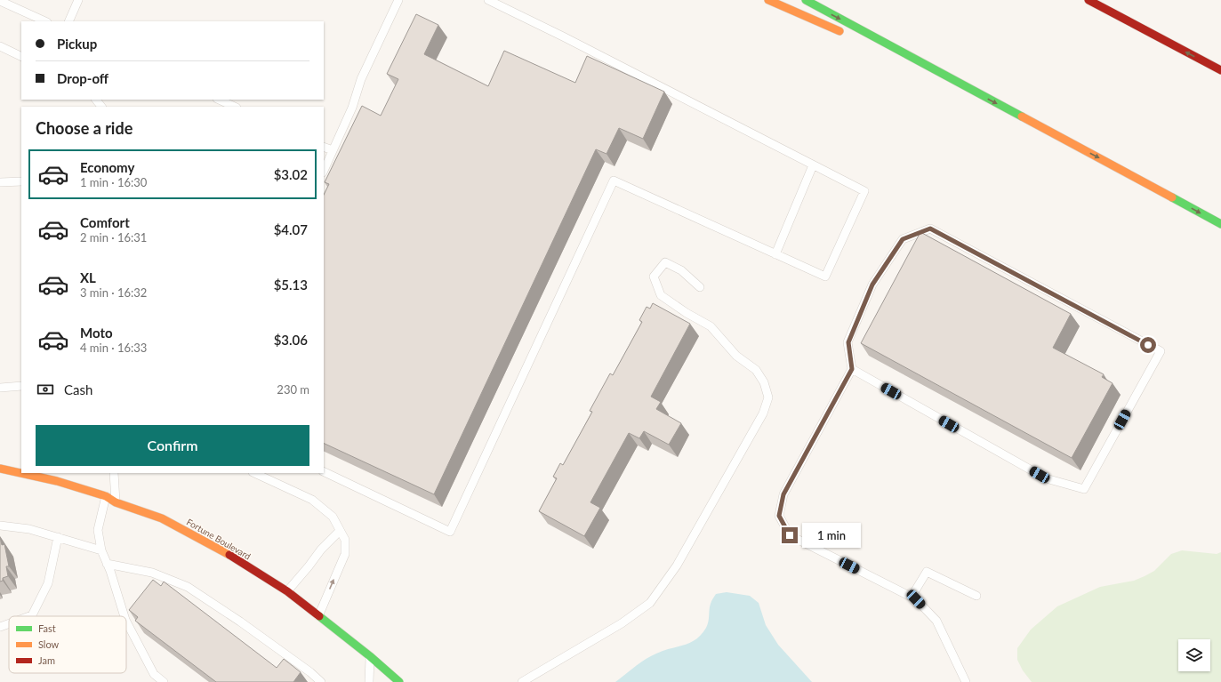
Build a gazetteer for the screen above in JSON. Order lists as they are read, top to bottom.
{
  "streets": {
    "main road": ["Fortune Boulevard"]
  },
  "legend": ["Fast", "Slow", "Jam"],
  "page": {
    "banner": ["Pickup", "Drop-off"],
    "heading": "Choose a ride",
    "list": [
      {
        "name": "Economy",
        "note": "1 min · 16:30",
        "value": "$3.02"
      },
      {
        "name": "Comfort",
        "note": "2 min · 16:31",
        "value": "$4.07"
      },
      {
        "name": "XL",
        "note": "3 min · 16:32",
        "value": "$5.13"
      },
      {
        "name": "Moto",
        "note": "4 min · 16:33",
        "value": "$3.06"
      }
    ],
    "pay": ["Cash", "230 m"],
    "buttons": "Confirm",
    "bubble": "1 min"
  }
}
